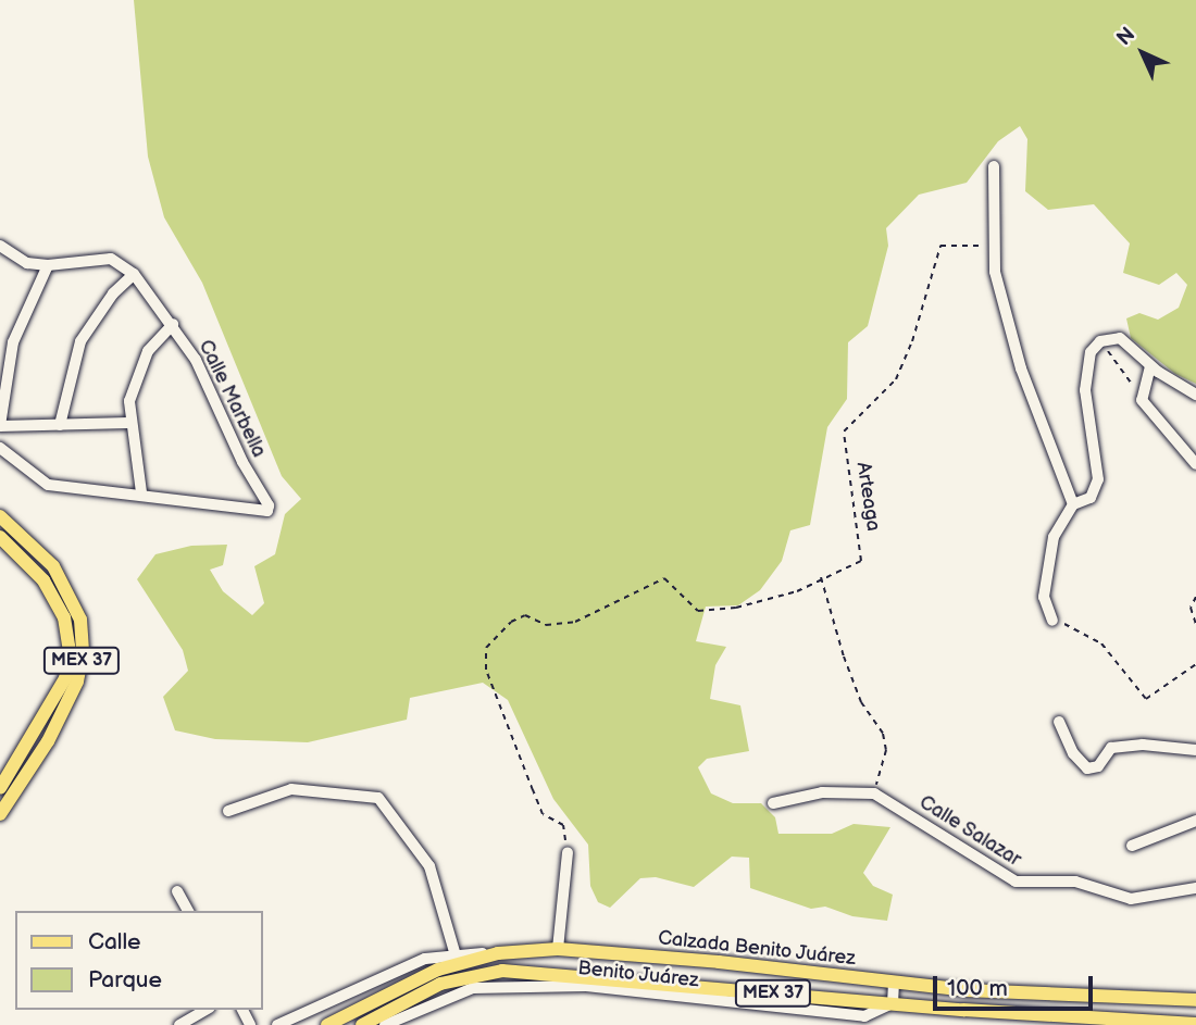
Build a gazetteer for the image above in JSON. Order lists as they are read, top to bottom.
{
  "streets": {
    "main road": ["MEX 37", "Calzada Benito Juárez"],
    "street": ["Calle Marbella", "Calle Salazar", "Benito Juárez"],
    "path": ["Arteaga"]
  },
  "crossings": [
    ["MEX 37", "Benito Juárez"]
  ],
  "legend": ["Calle", "Parque"],
  "scale_bar": "100 m",
  "north": "top left"
}
